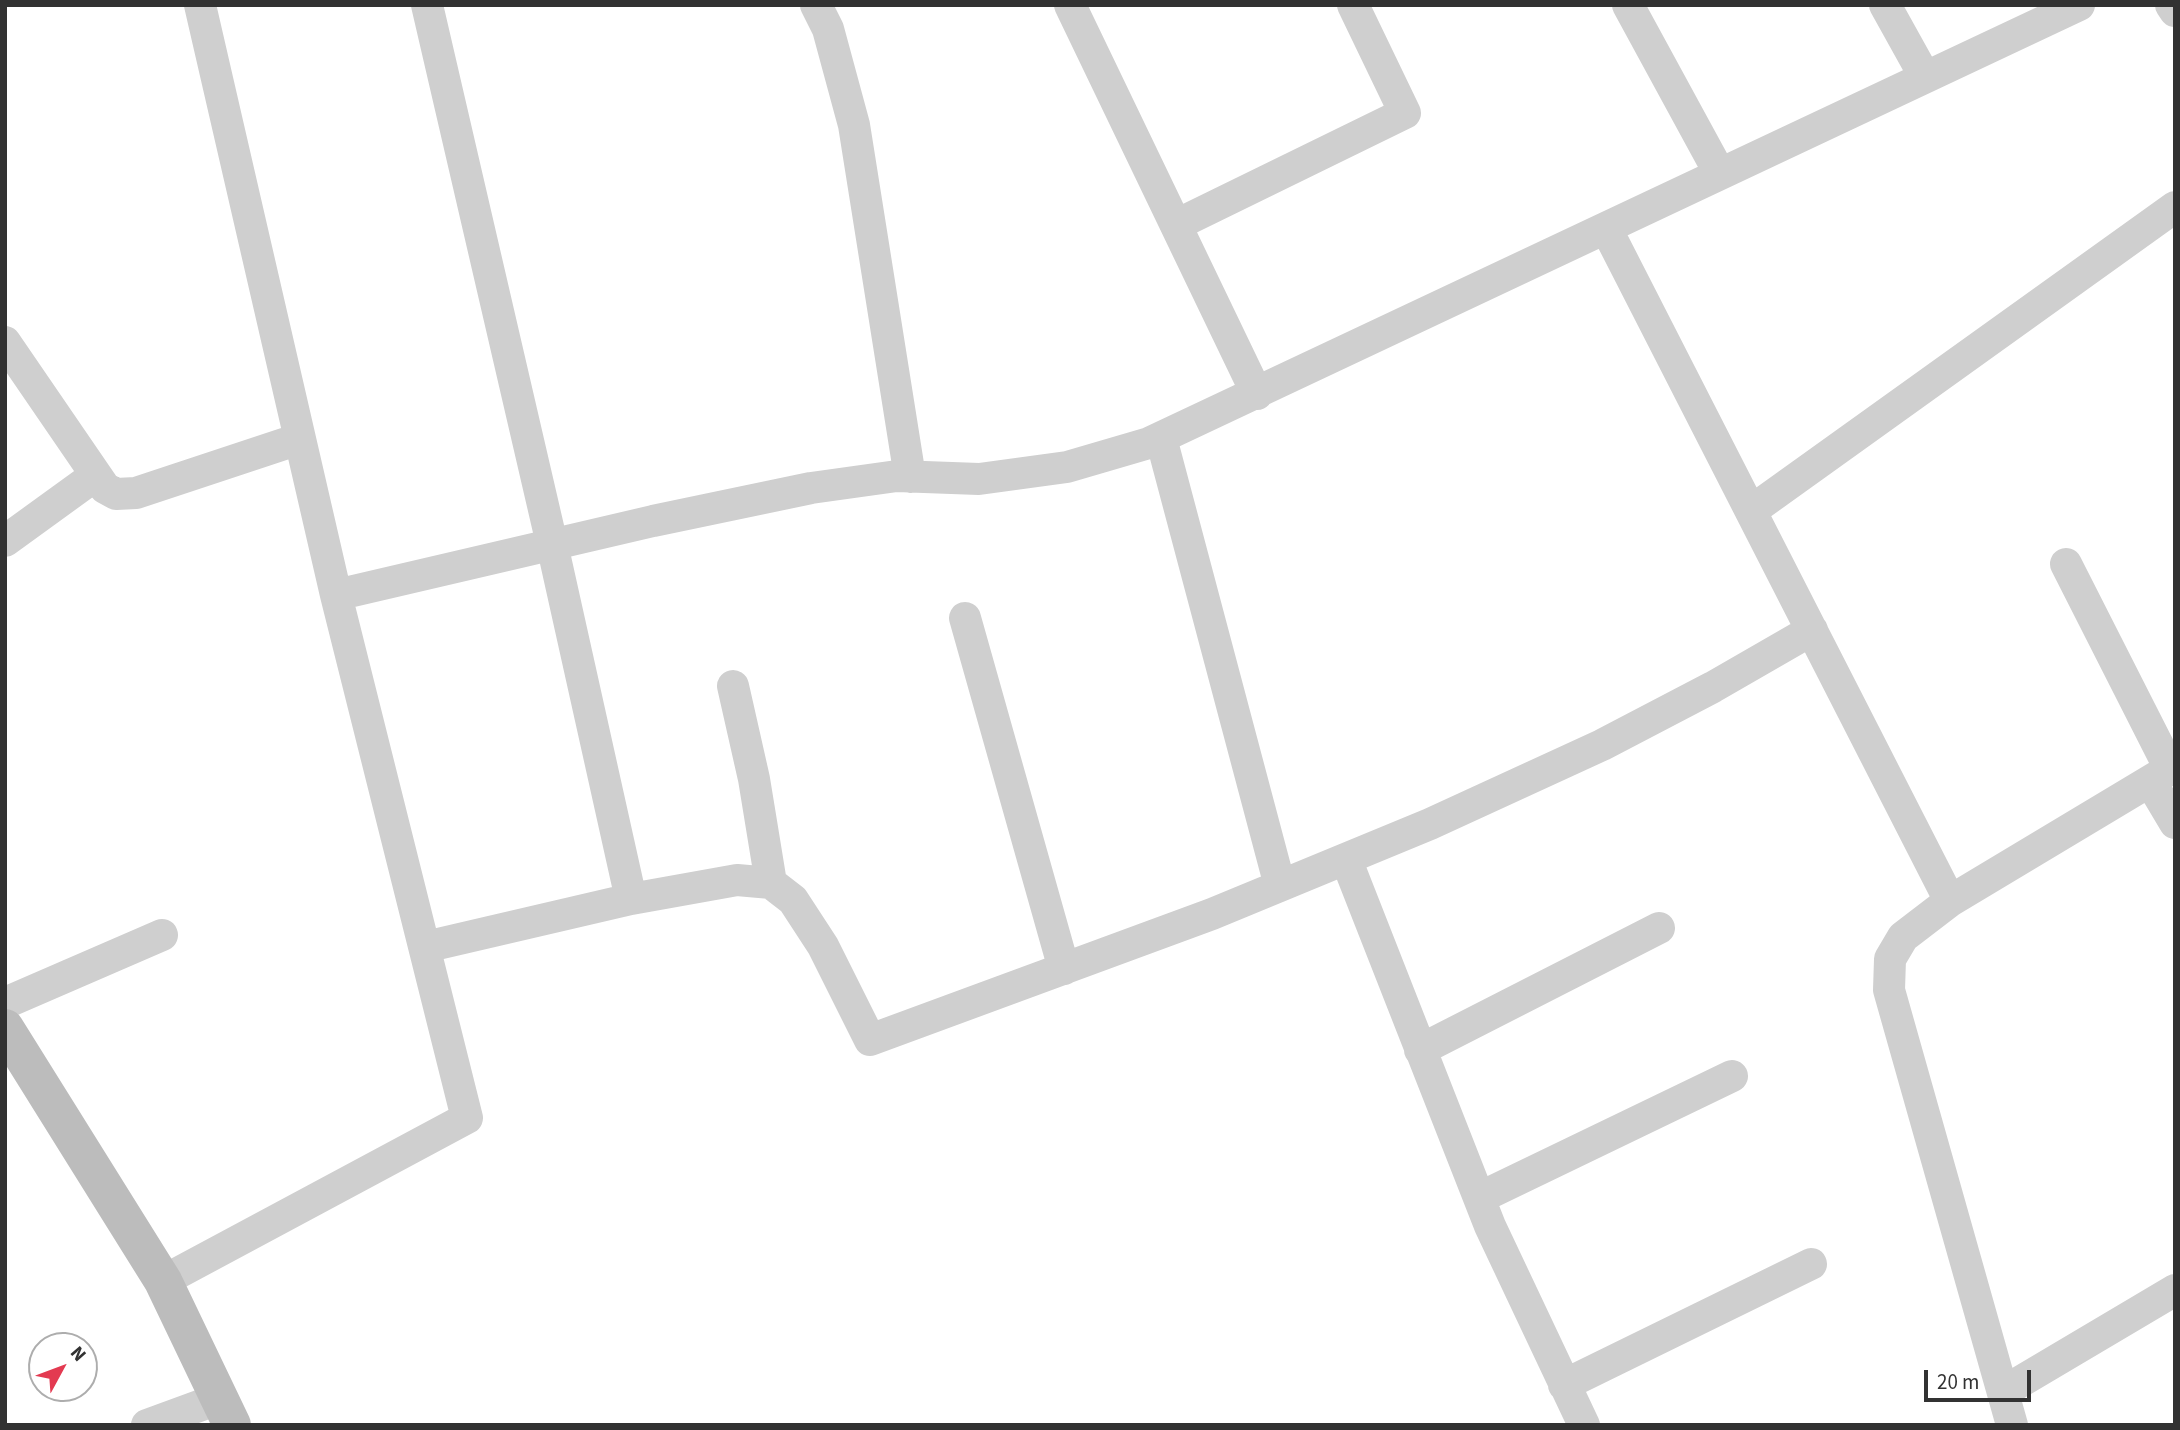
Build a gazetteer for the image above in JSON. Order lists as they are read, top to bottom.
{
  "scale_bar": "20 m",
  "north": "top right"
}
